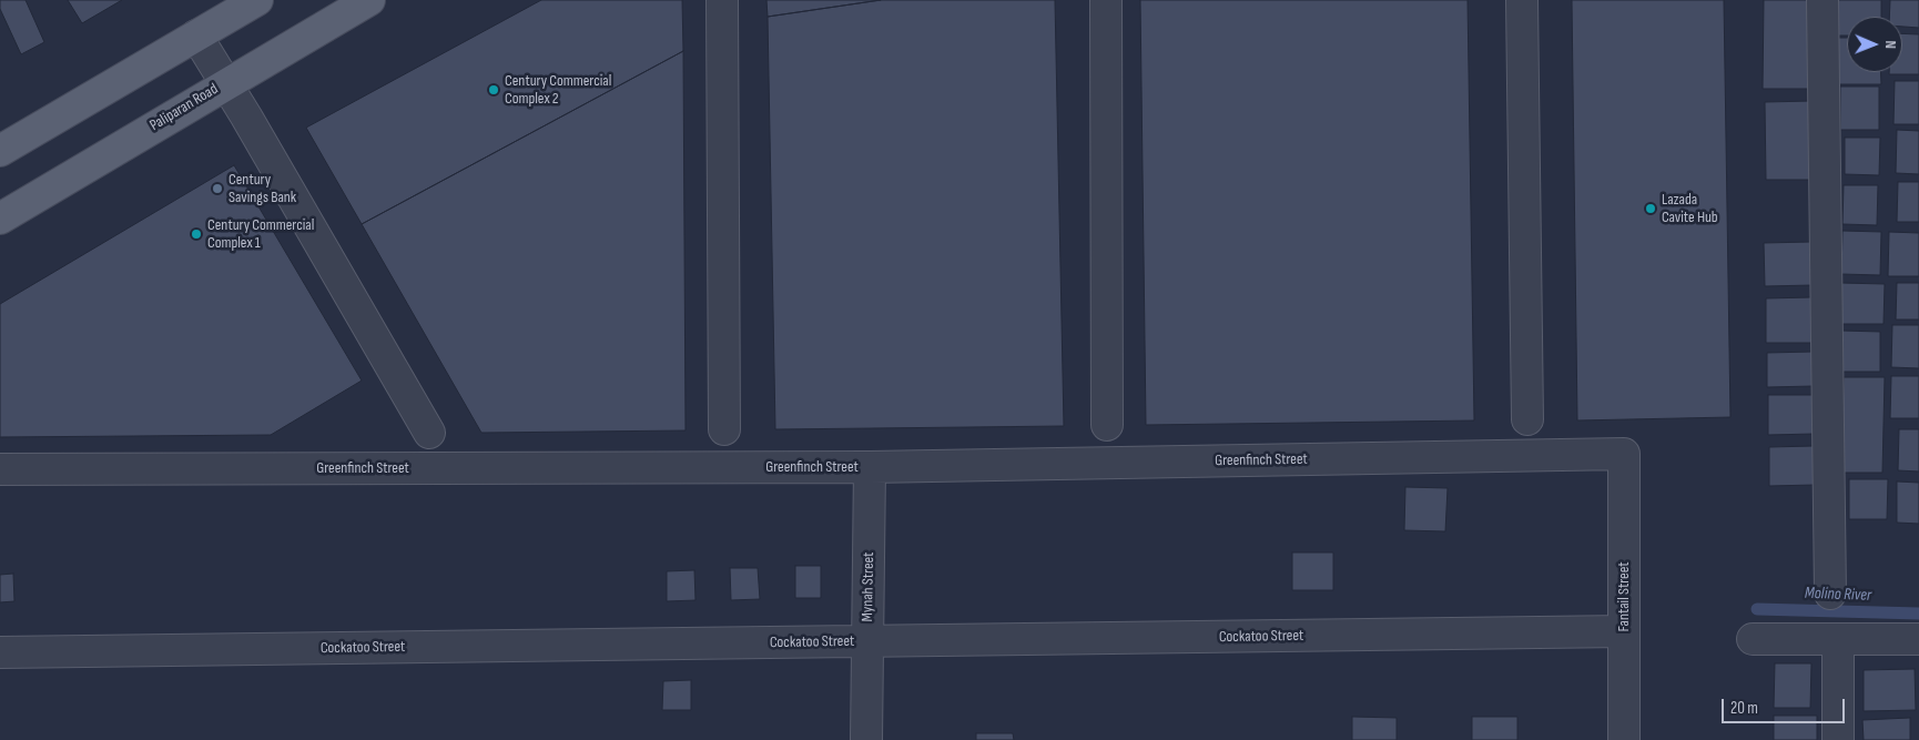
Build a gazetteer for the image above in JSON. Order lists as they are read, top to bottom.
{
  "streets": {
    "main road": ["Paliparan Road"],
    "street": [
      "Greenfinch Street",
      "Mynah Street",
      "Fantail Street",
      "Cockatoo Street"
    ]
  },
  "crossings": [
    ["Greenfinch Street", "Mynah Street"],
    ["Greenfinch Street", "Fantail Street"],
    ["Mynah Street", "Cockatoo Street"],
    ["Fantail Street", "Cockatoo Street"]
  ],
  "water": ["Molino River"],
  "places": [
    "Century Commercial Complex 2",
    "Century Savings Bank",
    "Lazada Cavite Hub",
    "Century Commercial Complex 1"
  ],
  "scale_bar": "20 m",
  "north": "right"
}
